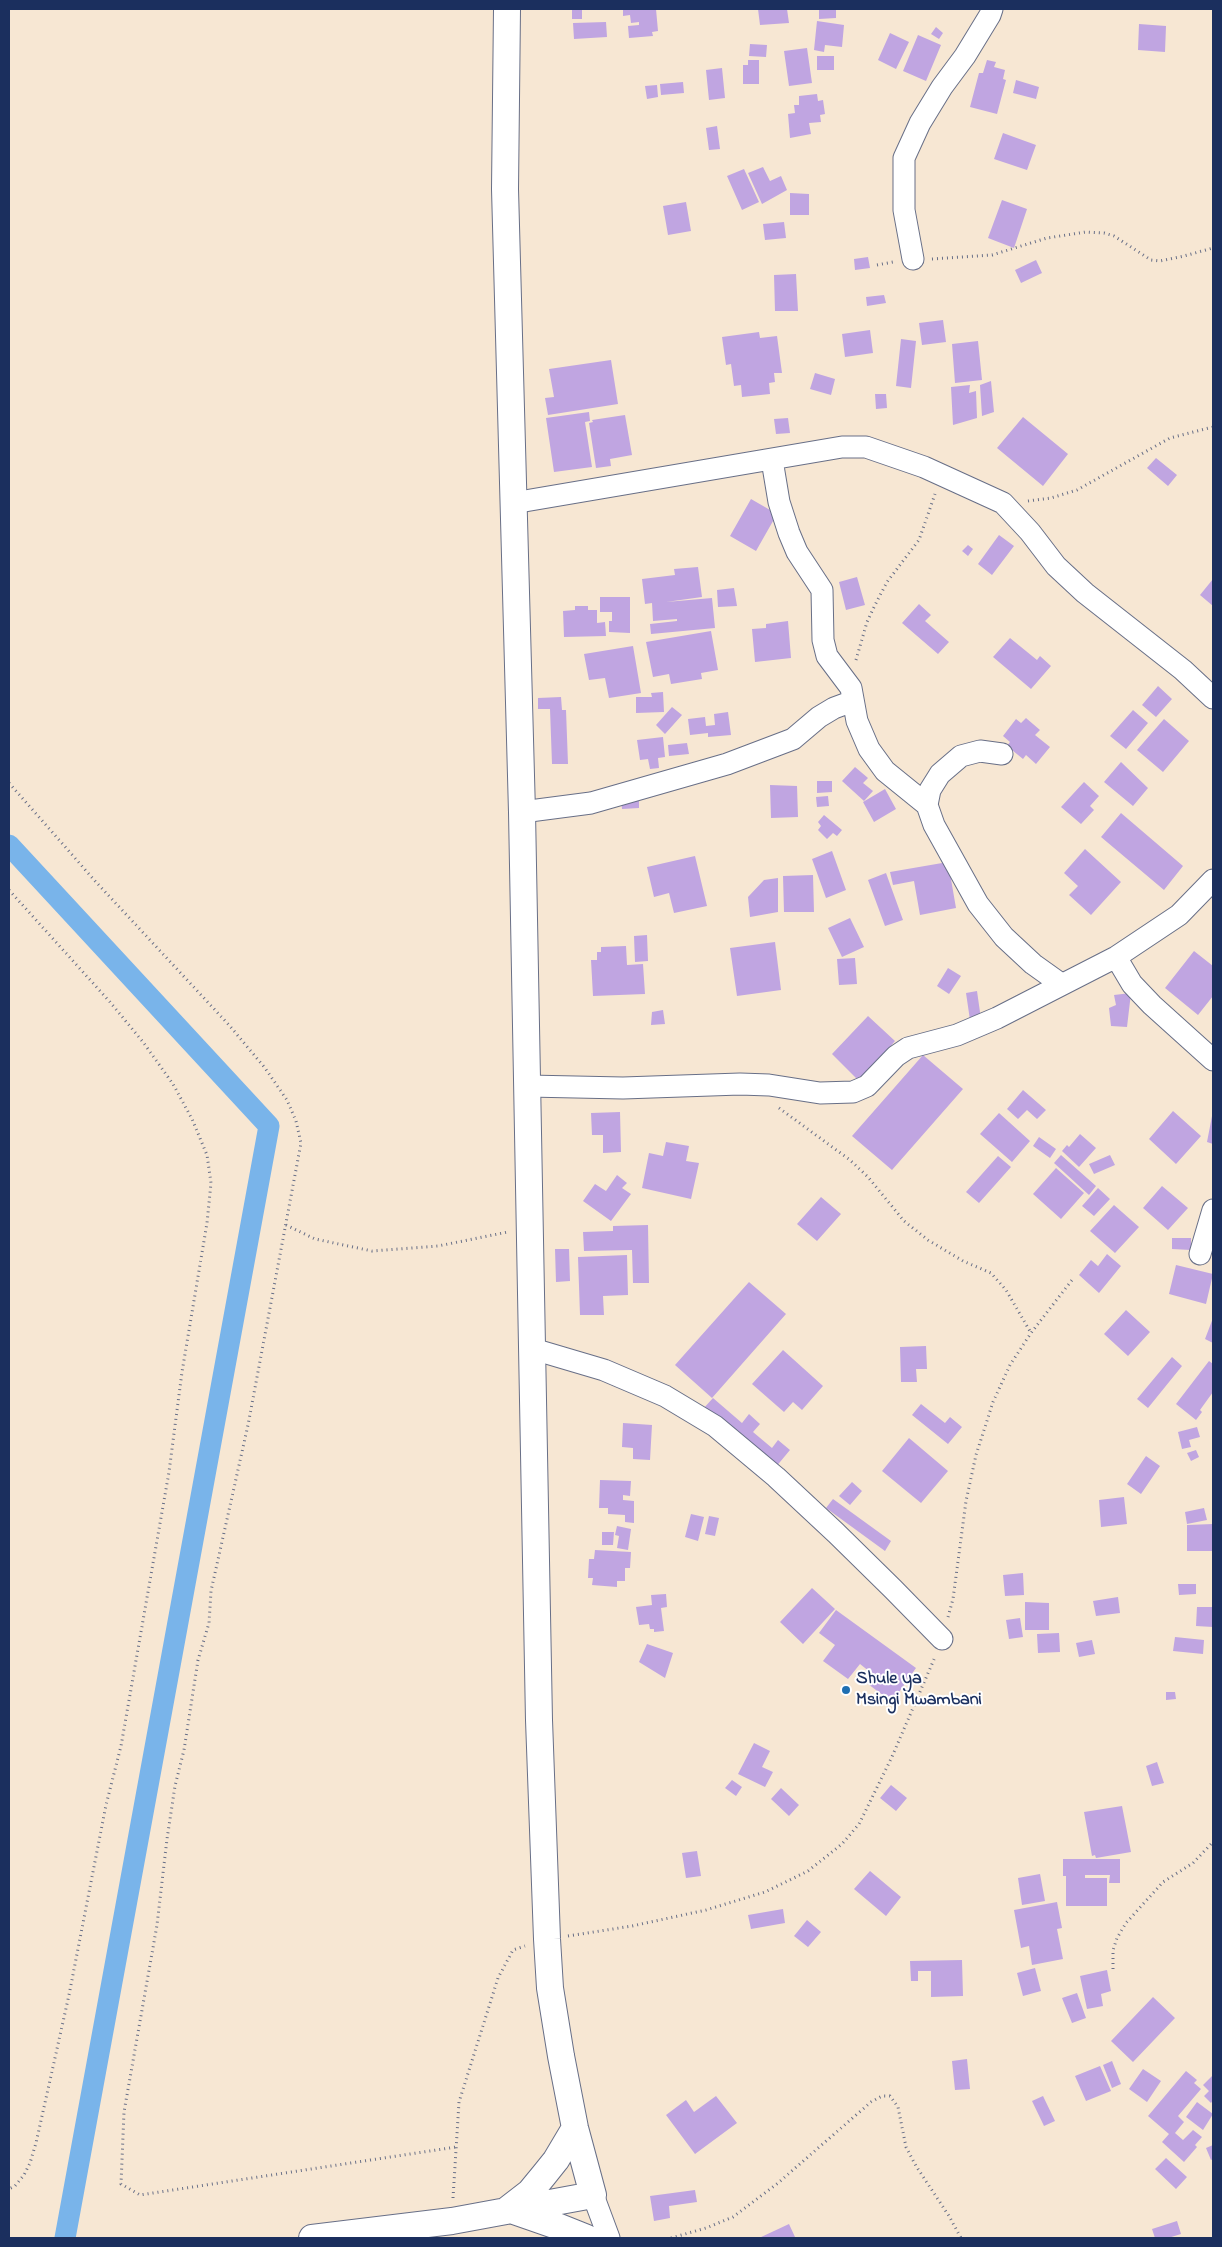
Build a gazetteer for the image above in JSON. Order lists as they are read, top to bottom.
{
  "places": ["Shule ya Msingi Mwambani"]
}
